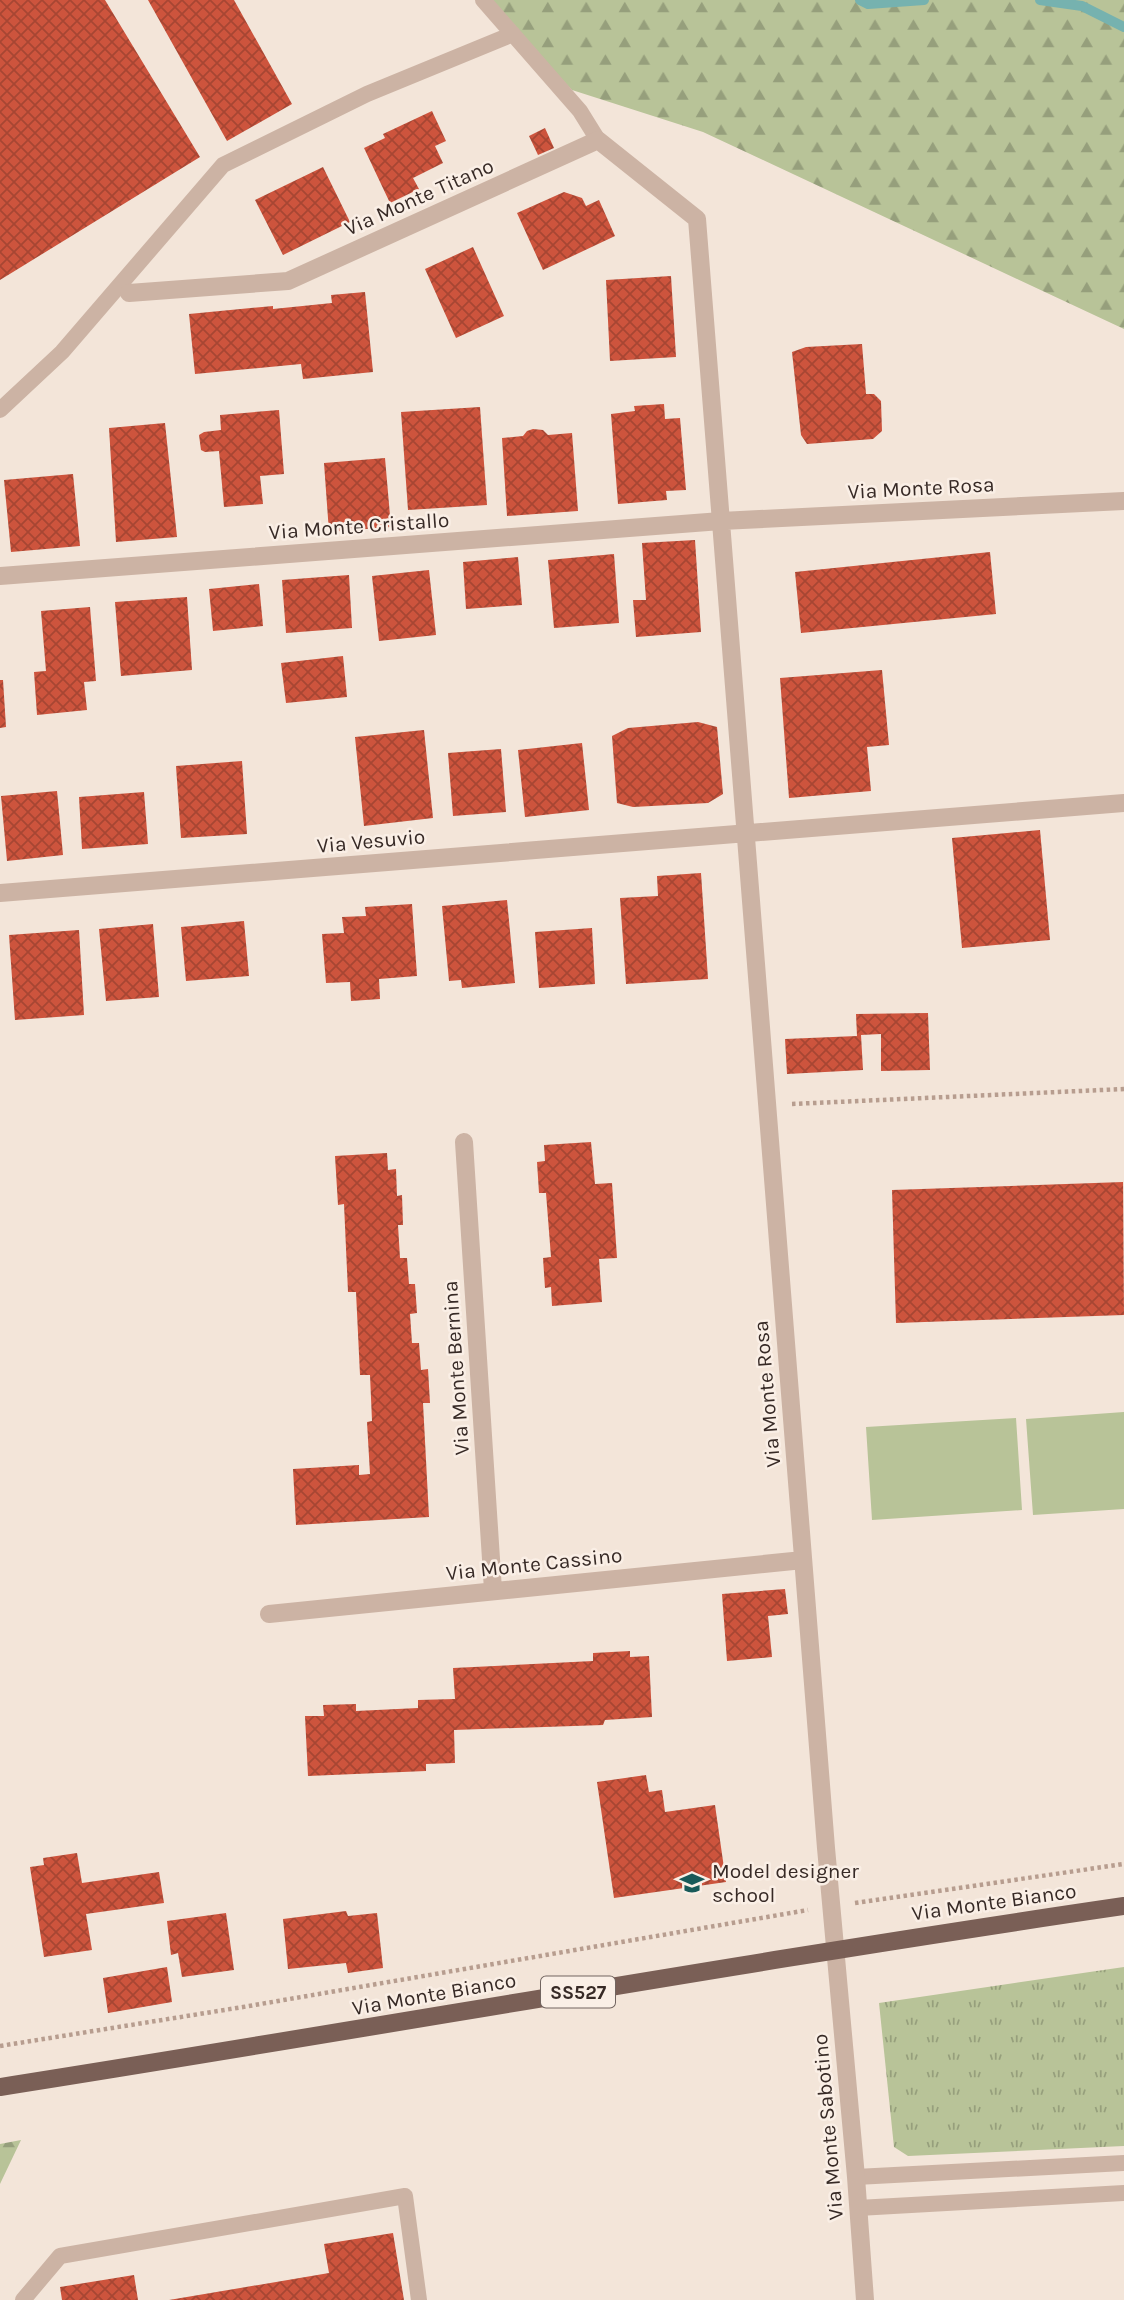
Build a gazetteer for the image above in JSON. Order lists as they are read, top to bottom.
{
  "streets": {
    "main road": ["Via Monte Bianco", "SS527"],
    "street": [
      "Via Monte Titano",
      "Via Monte Rosa",
      "Via Monte Cristallo",
      "Via Vesuvio",
      "Via Monte Bernina",
      "Via Monte Cassino",
      "Via Monte Sabotino"
    ]
  },
  "crossings": [
    ["Via Monte Titano", "Via Monte Rosa"],
    ["Via Monte Rosa", "Via Monte Cristallo"],
    ["Via Monte Rosa", "Via Vesuvio"],
    ["Via Monte Rosa", "Via Monte Cassino"],
    ["Via Monte Rosa", "Via Monte Bianco"],
    ["Via Monte Rosa", "Via Monte Sabotino"],
    ["Via Monte Bernina", "Via Monte Cassino"],
    ["Via Monte Bianco", "Via Monte Sabotino"]
  ],
  "places": {
    "school or university": ["Model designer school"]
  }
}
